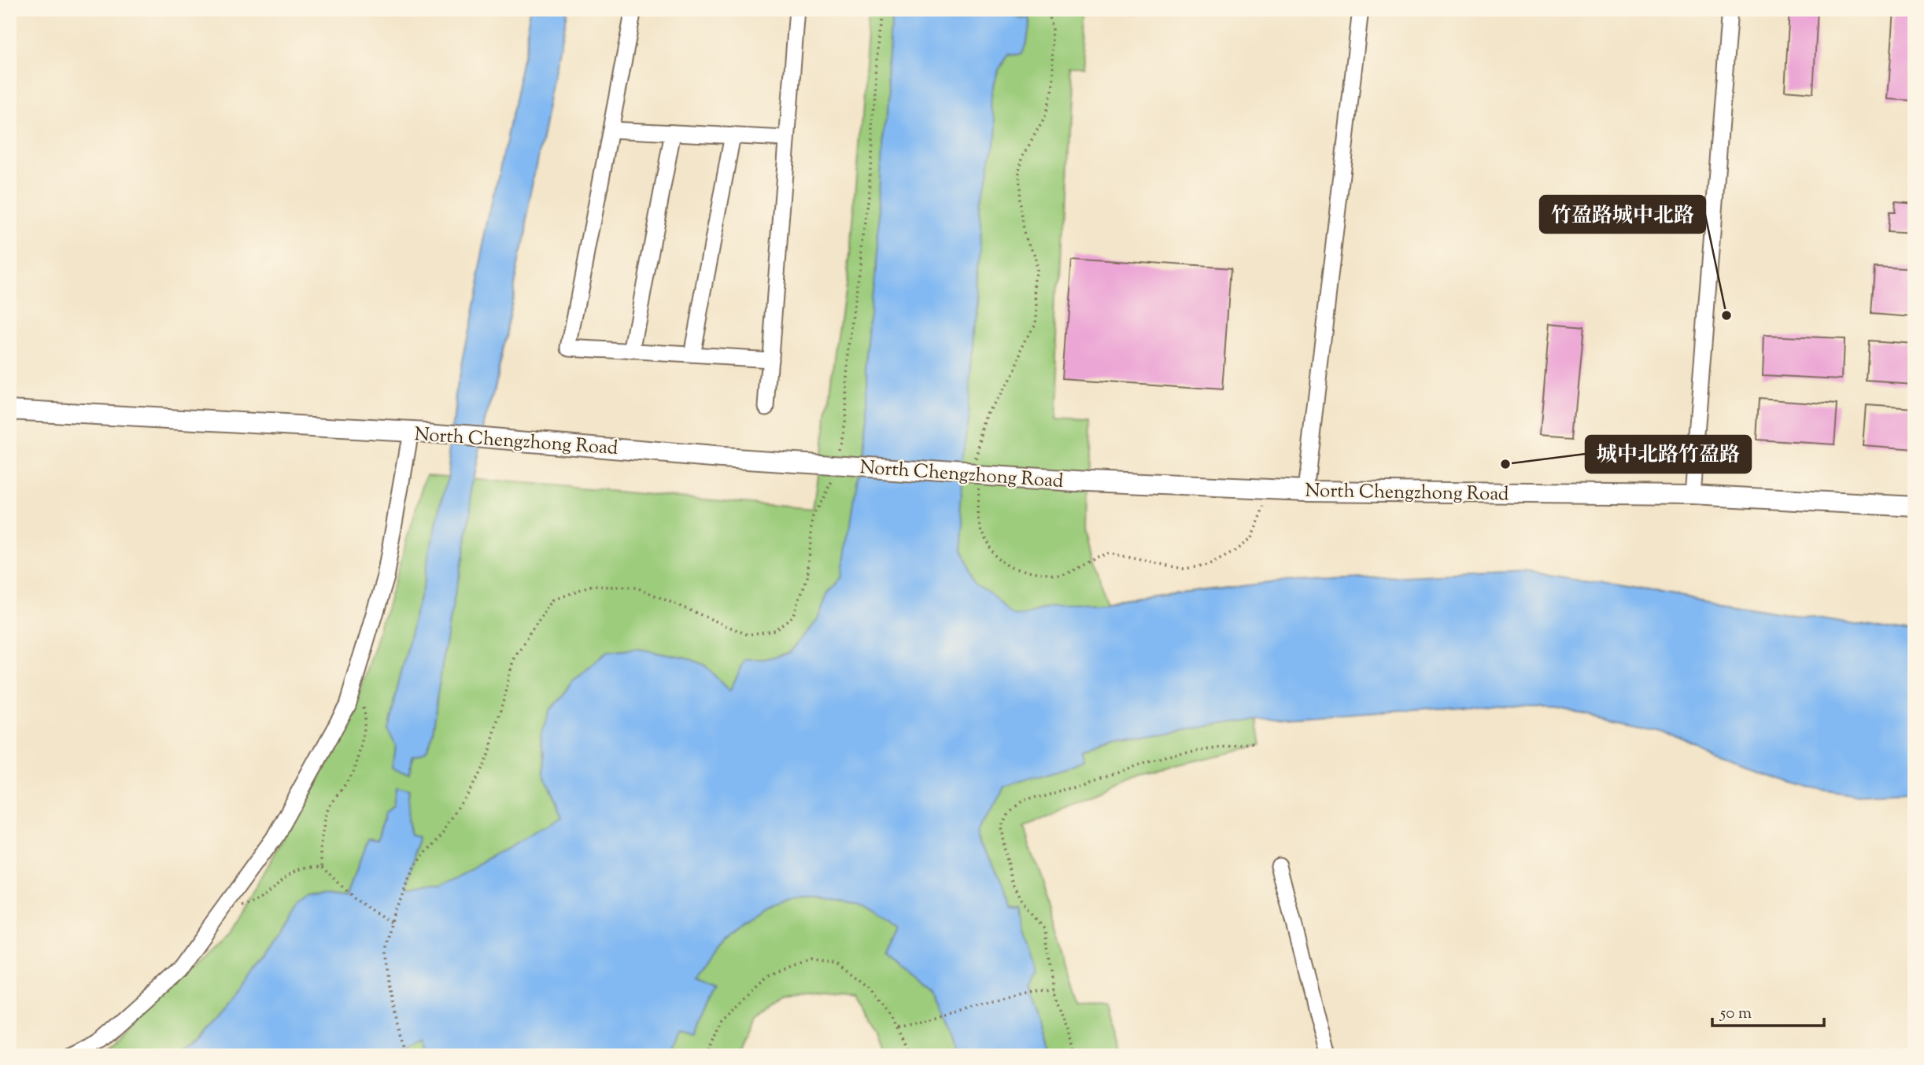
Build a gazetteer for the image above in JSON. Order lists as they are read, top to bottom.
{
  "streets": {
    "street": ["North Chengzhong Road"]
  },
  "places": ["竹盈路城中北路", "城中北路竹盈路"],
  "scale_bar": "50 m"
}
